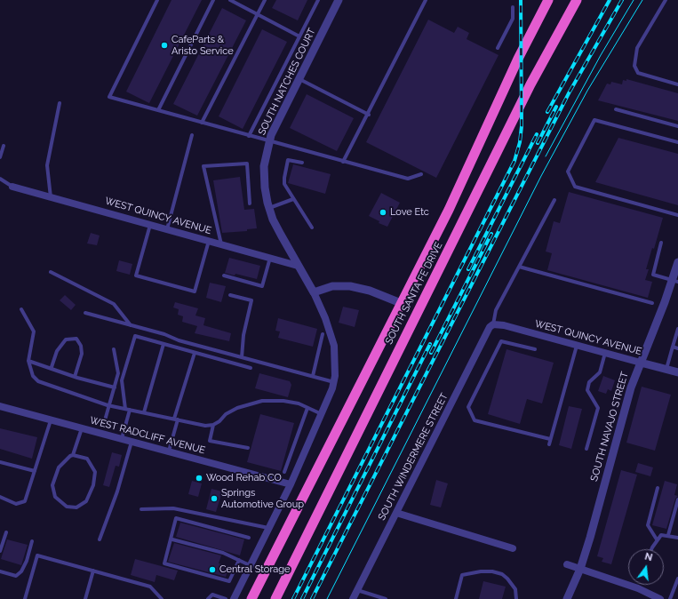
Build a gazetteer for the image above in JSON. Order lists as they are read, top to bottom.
{
  "streets": {
    "highway": ["SOUTH SANTA FE DRIVE"],
    "street": [
      "SOUTH NATCHES COURT",
      "WEST QUINCY AVENUE",
      "SOUTH NAVAJO STREET",
      "WEST RADCLIFF AVENUE",
      "SOUTH WINDERMERE STREET"
    ]
  },
  "crossings": [
    ["SOUTH NATCHES COURT", "WEST QUINCY AVENUE"],
    ["WEST QUINCY AVENUE", "SOUTH NAVAJO STREET"],
    ["WEST QUINCY AVENUE", "SOUTH WINDERMERE STREET"]
  ],
  "places": [
    "CafeParts & Aristo Service",
    "Love Etc",
    "Wood Rehab CO",
    "Springs Automotive Group",
    "Central Storage"
  ],
  "north": "top"
}
